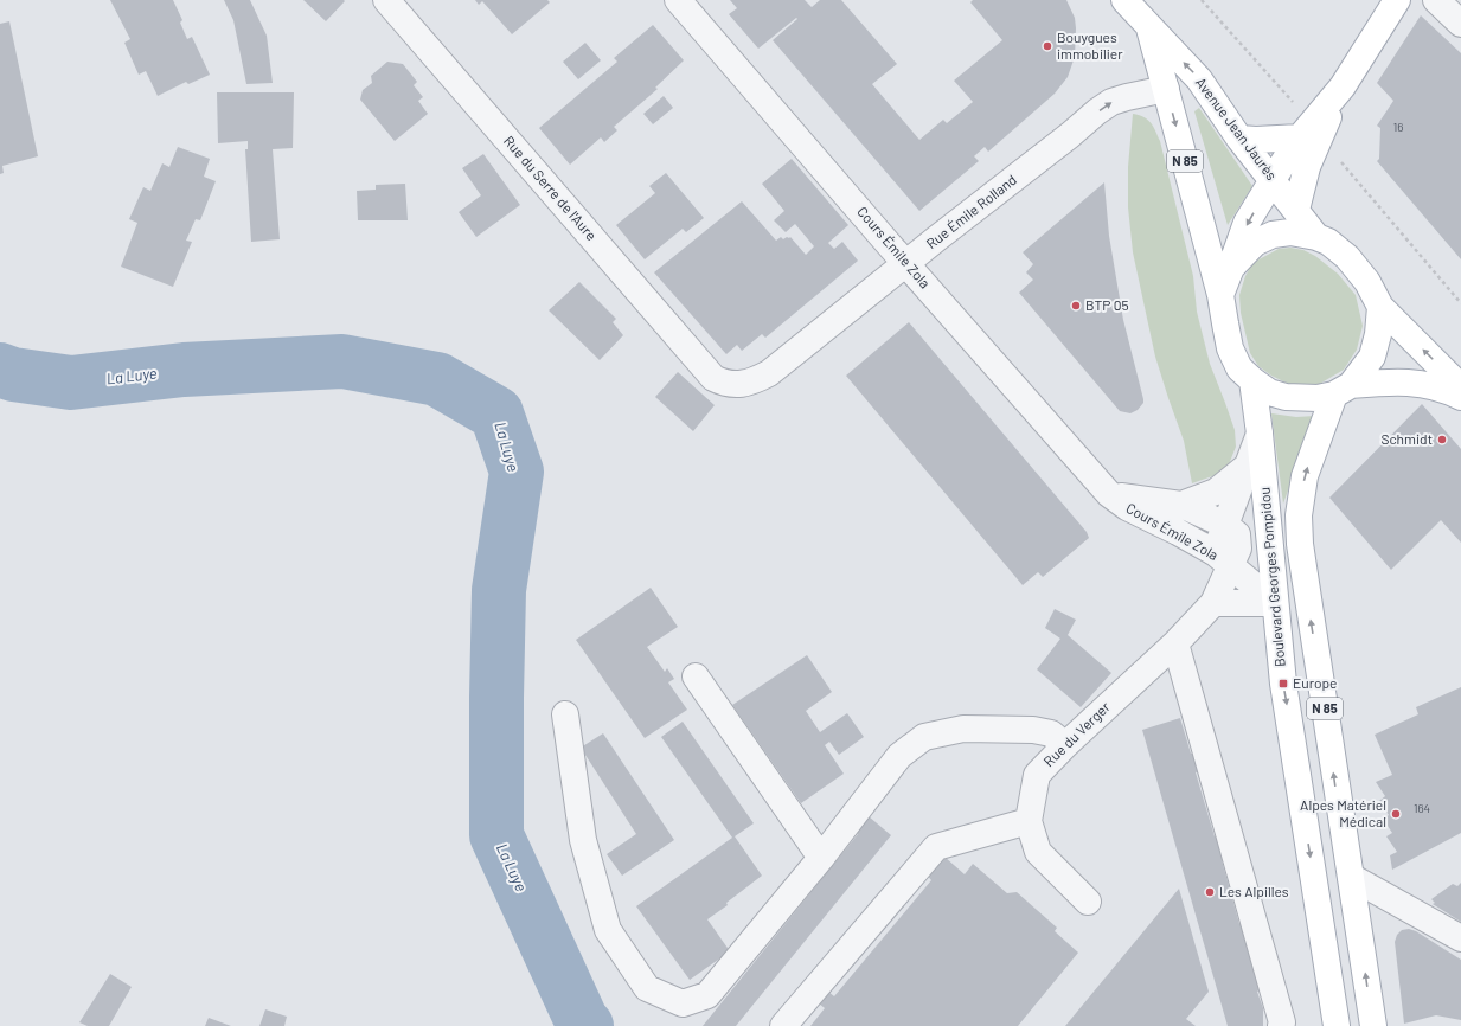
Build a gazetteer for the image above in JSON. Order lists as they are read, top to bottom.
{
  "streets": {
    "main road": ["Avenue Jean Jaurès", "N 85", "Boulevard Georges Pompidou"],
    "street": [
      "Rue du Serre de l'Aure",
      "Rue Émile Rolland",
      "Cours Émile Zola",
      "Rue du Verger"
    ]
  },
  "crossings": [
    ["Avenue Jean Jaurès", "N 85"],
    ["Avenue Jean Jaurès", "Rue Émile Rolland"],
    ["Avenue Jean Jaurès", "Boulevard Georges Pompidou"],
    ["N 85", "Boulevard Georges Pompidou"],
    ["Rue du Serre de l'Aure", "Rue Émile Rolland"],
    ["Rue Émile Rolland", "Cours Émile Zola"],
    ["Cours Émile Zola", "Boulevard Georges Pompidou"],
    ["Cours Émile Zola", "Rue du Verger"]
  ],
  "one_way": ["Rue Émile Rolland"],
  "water": ["La Luye"],
  "places": {
    "other": [
      "Bouygues immobilier",
      "BTP 05",
      "Schmidt",
      "Alpes Matériel Médical",
      "Les Alpilles"
    ],
    "transit": ["Europe"]
  },
  "house_numbers": ["16", "164"]
}
